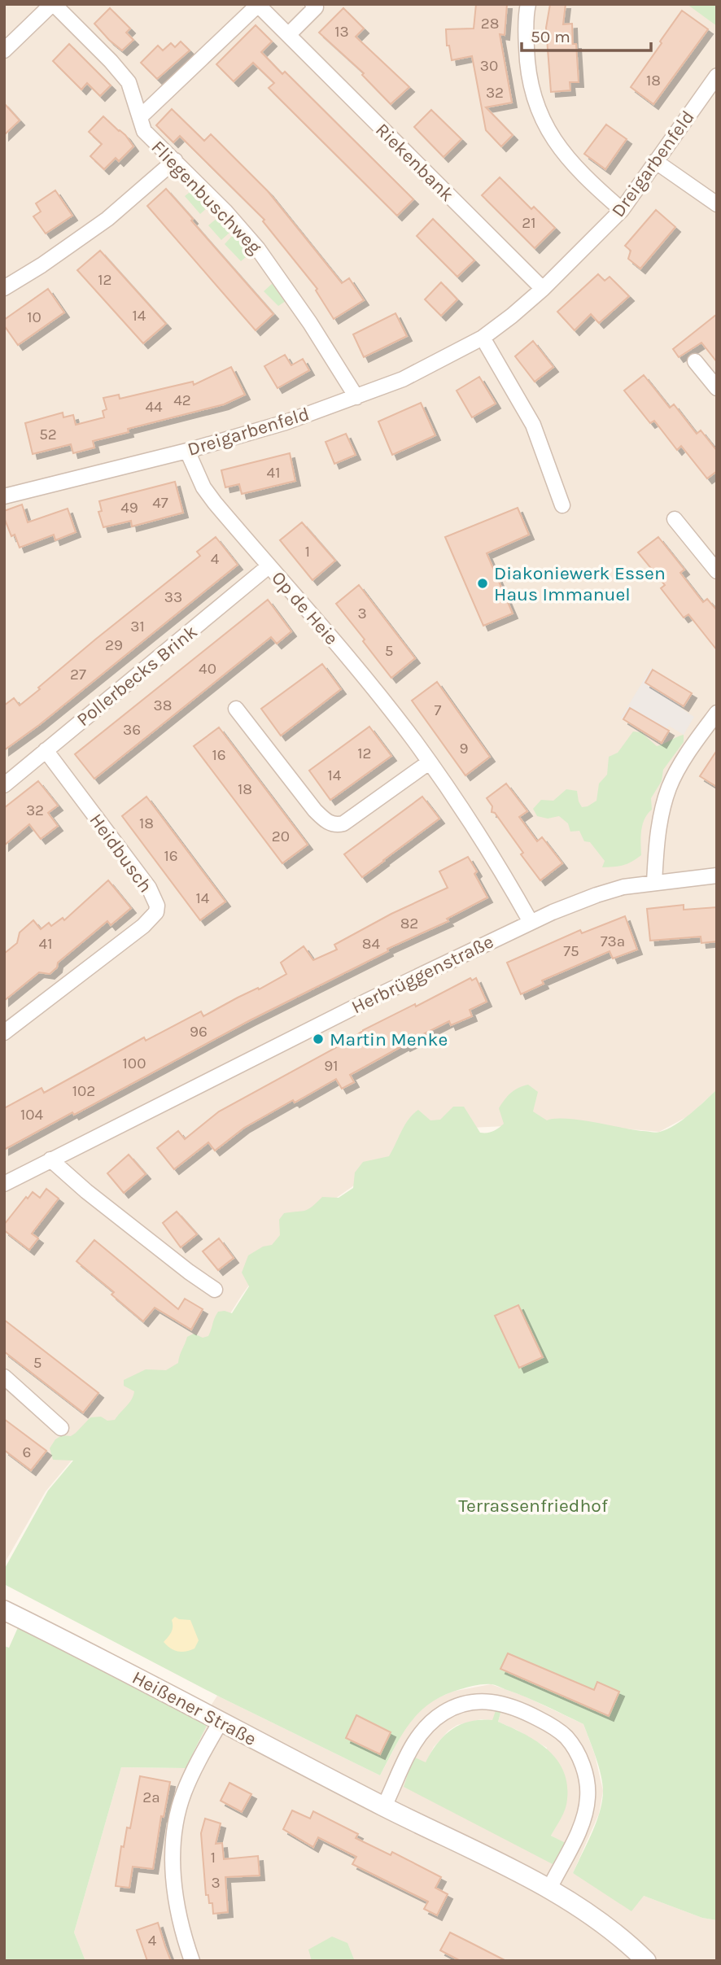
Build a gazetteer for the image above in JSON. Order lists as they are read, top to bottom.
{
  "streets": {
    "street": [
      "Riekenbank",
      "Dreigarbenfeld",
      "Fliegenbuschweg",
      "Op de Heie",
      "Pollerbecks Brink",
      "Heidbusch",
      "Herbrüggenstraße",
      "Heißener Straße"
    ]
  },
  "crossings": [
    ["Riekenbank", "Dreigarbenfeld"],
    ["Riekenbank", "Fliegenbuschweg"],
    ["Dreigarbenfeld", "Fliegenbuschweg"],
    ["Dreigarbenfeld", "Op de Heie"],
    ["Op de Heie", "Pollerbecks Brink"],
    ["Op de Heie", "Herbrüggenstraße"],
    ["Pollerbecks Brink", "Heidbusch"]
  ],
  "parks": ["Terrassenfriedhof"],
  "places": ["Diakoniewerk Essen Haus Immanuel", "Martin Menke"],
  "house_numbers": [
    "28",
    "13",
    "30",
    "18",
    "32",
    "21",
    "12",
    "14",
    "10",
    "42",
    "44",
    "52",
    "41",
    "47",
    "49",
    "1",
    "4",
    "33",
    "3",
    "31",
    "29",
    "5",
    "40",
    "27",
    "38",
    "7",
    "36",
    "9",
    "12",
    "16",
    "14",
    "18",
    "32",
    "18",
    "20",
    "16",
    "14",
    "82",
    "73a",
    "41",
    "84",
    "75",
    "96",
    "100",
    "91",
    "102",
    "104",
    "5",
    "6",
    "2a",
    "1",
    "3",
    "4"
  ],
  "scale_bar": "50 m"
}
